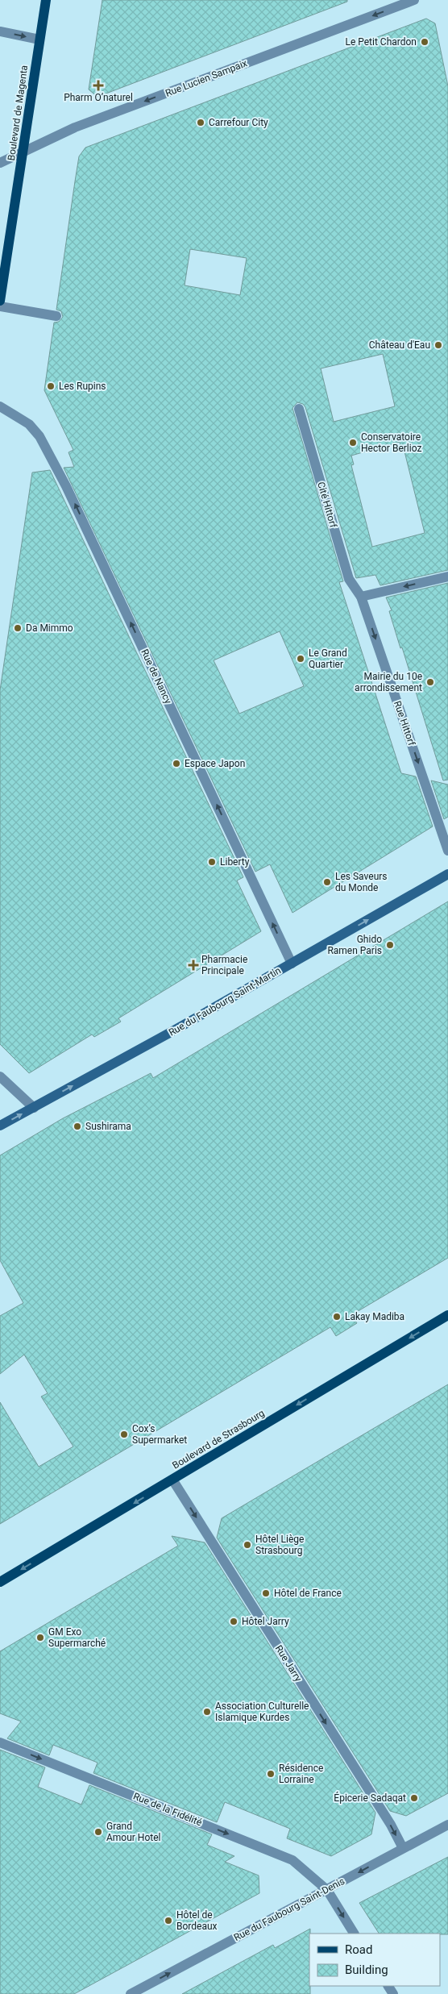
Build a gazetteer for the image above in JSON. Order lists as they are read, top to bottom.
{
  "streets": {
    "main road": ["Boulevard de Magenta", "Rue du Faubourg Saint-Martin", "Boulevard de Strasbourg"],
    "street": [
      "Rue Lucien Sampaix",
      "Cité Hittorf",
      "Rue de Nancy",
      "Rue Hittorf",
      "Rue Jarry",
      "Rue de la Fidélité",
      "Rue du Faubourg Saint-Denis"
    ]
  },
  "crossings": [
    ["Rue Lucien Sampaix", "Boulevard de Magenta"],
    ["Cité Hittorf", "Rue Hittorf"],
    ["Rue de Nancy", "Rue du Faubourg Saint-Martin"],
    ["Boulevard de Strasbourg", "Rue Jarry"],
    ["Rue Jarry", "Rue du Faubourg Saint-Denis"],
    ["Rue de la Fidélité", "Rue du Faubourg Saint-Denis"]
  ],
  "one_way": [
    "Rue Lucien Sampaix",
    "Rue de Nancy",
    "Rue Hittorf",
    "Rue du Faubourg Saint-Martin",
    "Boulevard de Strasbourg",
    "Rue Jarry",
    "Rue de la Fidélité"
  ],
  "places": {
    "other": [
      "Le Petit Chardon",
      "Carrefour City",
      "Château d'Eau",
      "Les Rupins",
      "Conservatoire Hector Berlioz",
      "Da Mimmo",
      "Le Grand Quartier",
      "Mairie du 10e arrondissement",
      "Espace Japon",
      "Liberty",
      "Les Saveurs du Monde",
      "Ghido Ramen Paris",
      "Sushirama",
      "Lakay Madiba",
      "Cox’s Supermarket",
      "Hôtel Liège Strasbourg",
      "Hôtel de France",
      "Hôtel Jarry",
      "GM Exo Supermarché",
      "Association Culturelle Islamique Kurdes",
      "Résidence Lorraine",
      "Épicerie Sadaqat",
      "Grand Amour Hotel",
      "Hôtel de Bordeaux"
    ],
    "health": ["Pharm O’naturel", "Pharmacie Principale"]
  },
  "legend": ["Road", "Building"]
}
